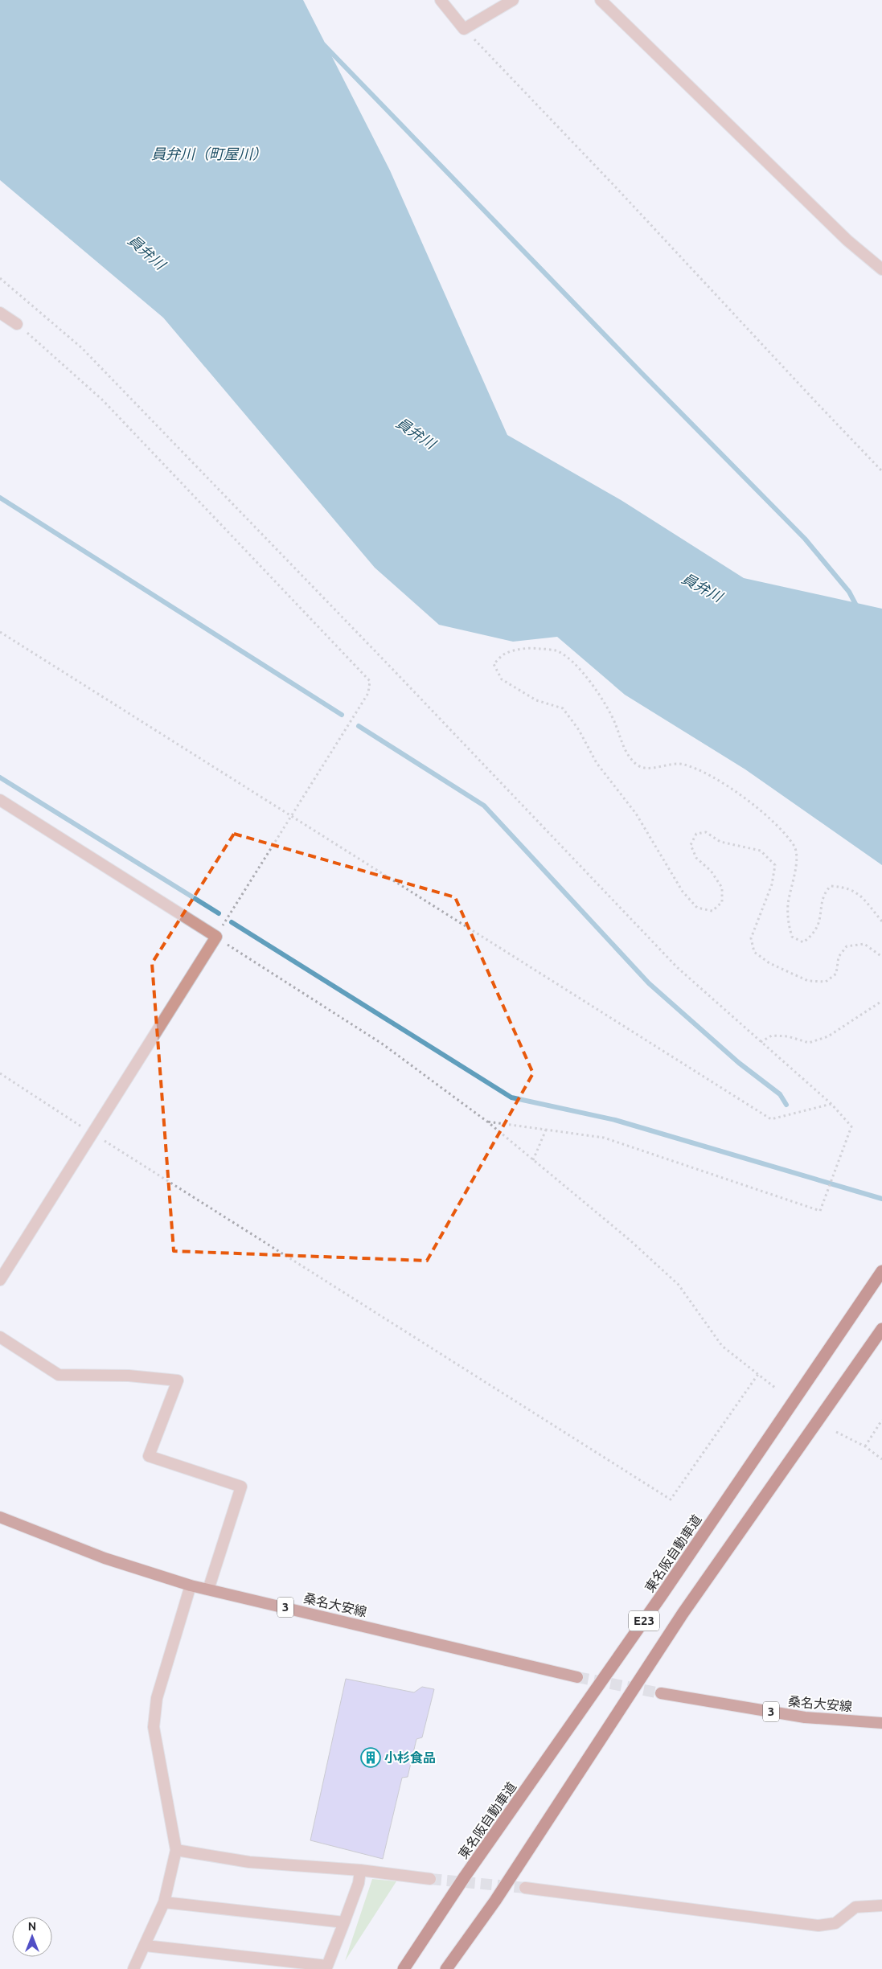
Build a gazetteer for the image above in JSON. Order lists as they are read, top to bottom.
{
  "streets": {
    "highway": ["東名阪自動車道", "E23"],
    "main road": ["桑名大安線", "3"]
  },
  "water": ["員弁川（町屋川）", "員弁川"],
  "places": {
    "building": ["小杉食品"]
  },
  "north": "top"
}
